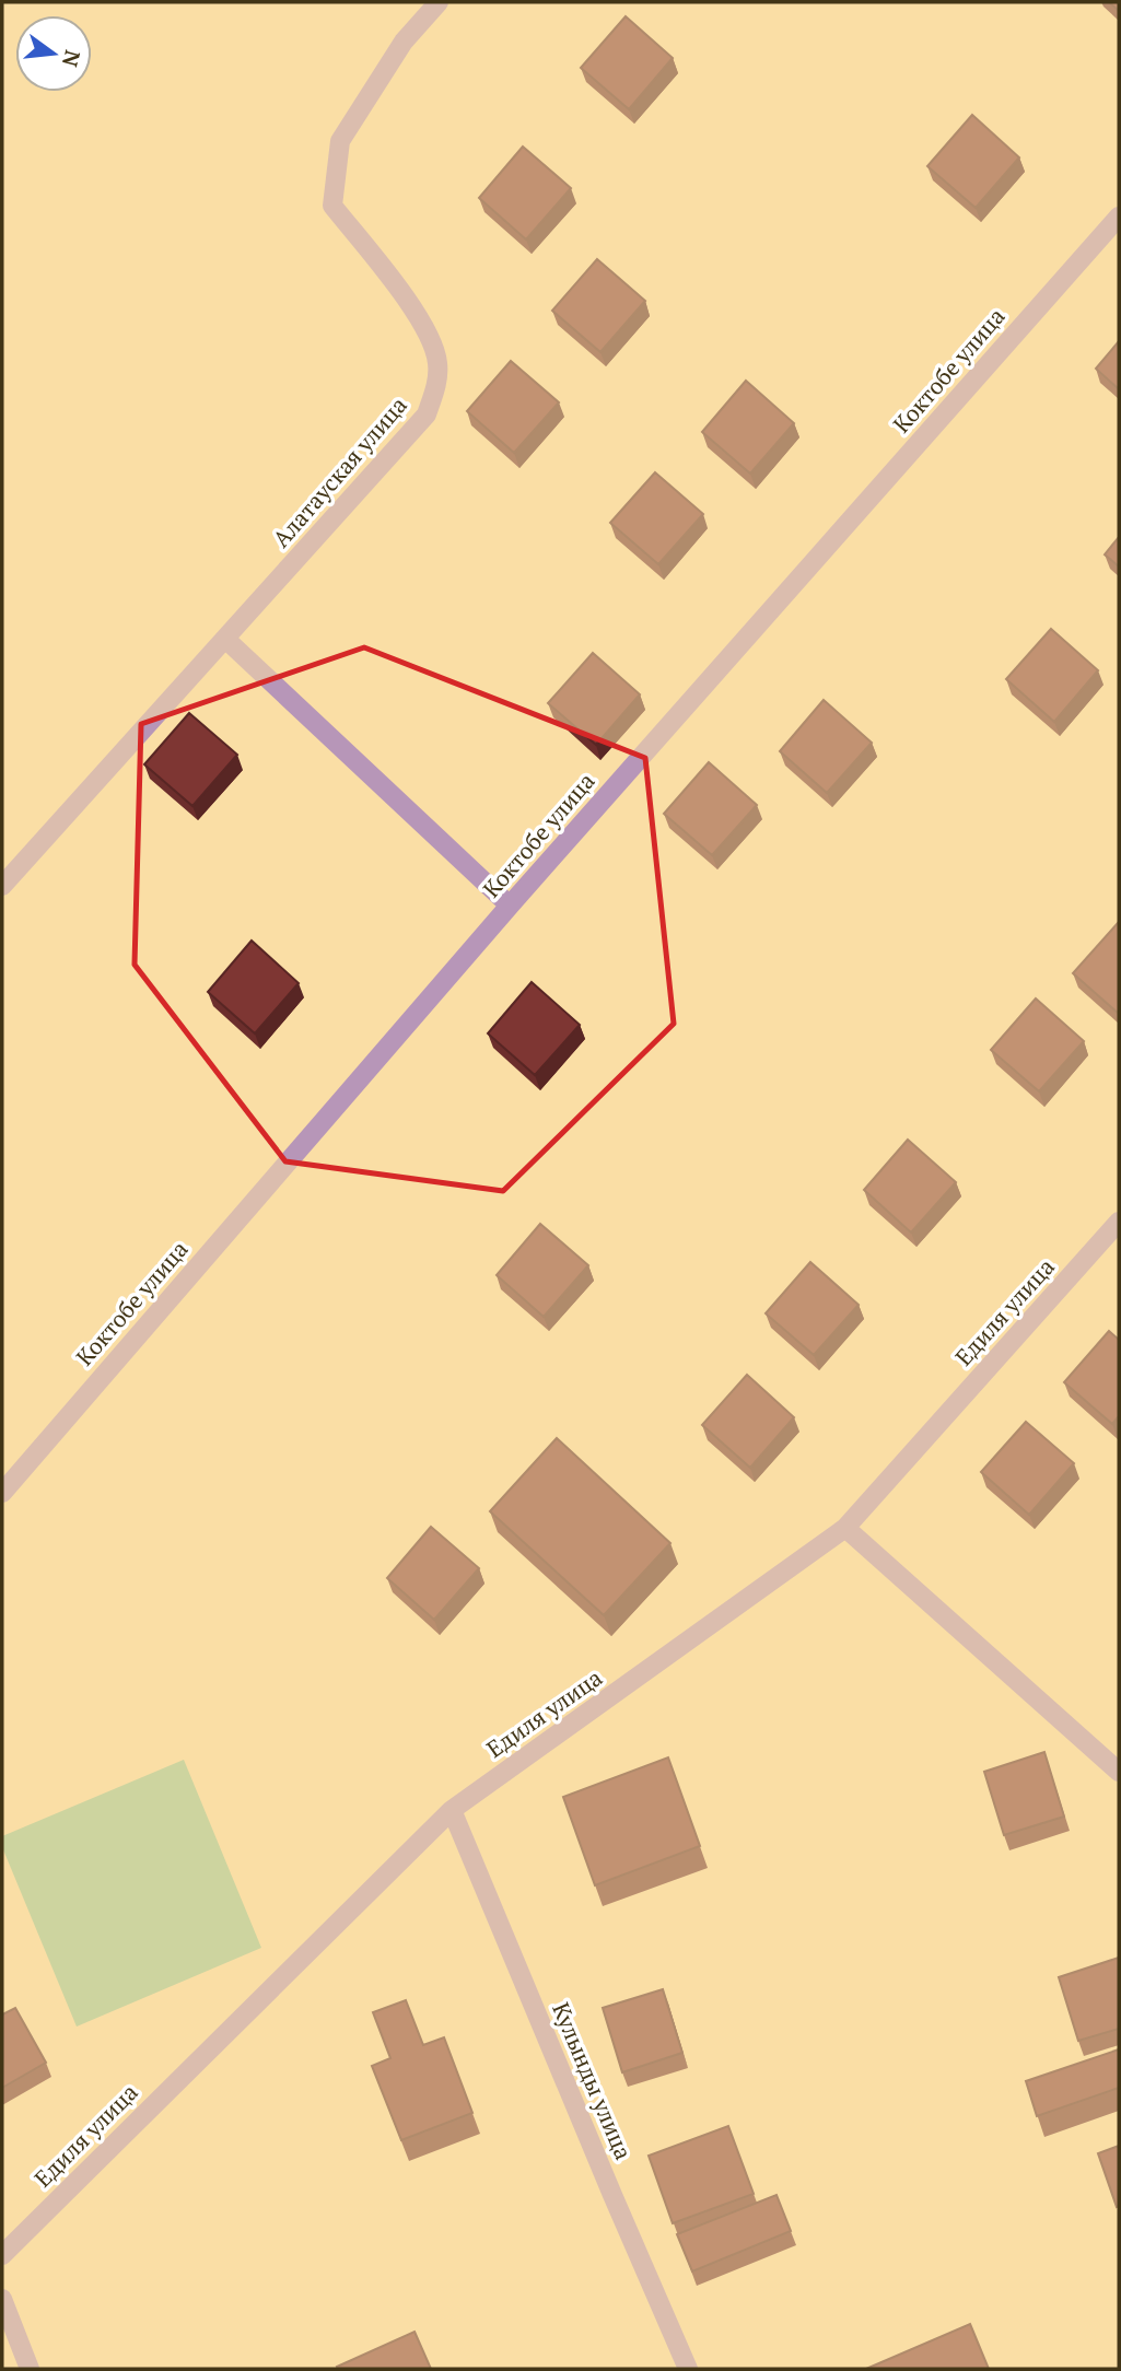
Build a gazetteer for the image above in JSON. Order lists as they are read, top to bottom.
{
  "streets": {
    "street": [
      "Коктобе улица",
      "Алатауская улица",
      "Едиля улица",
      "Кулынды улица"
    ]
  },
  "crossings": [
    ["Едиля улица", "Кулынды улица"]
  ],
  "north": "right"
}
